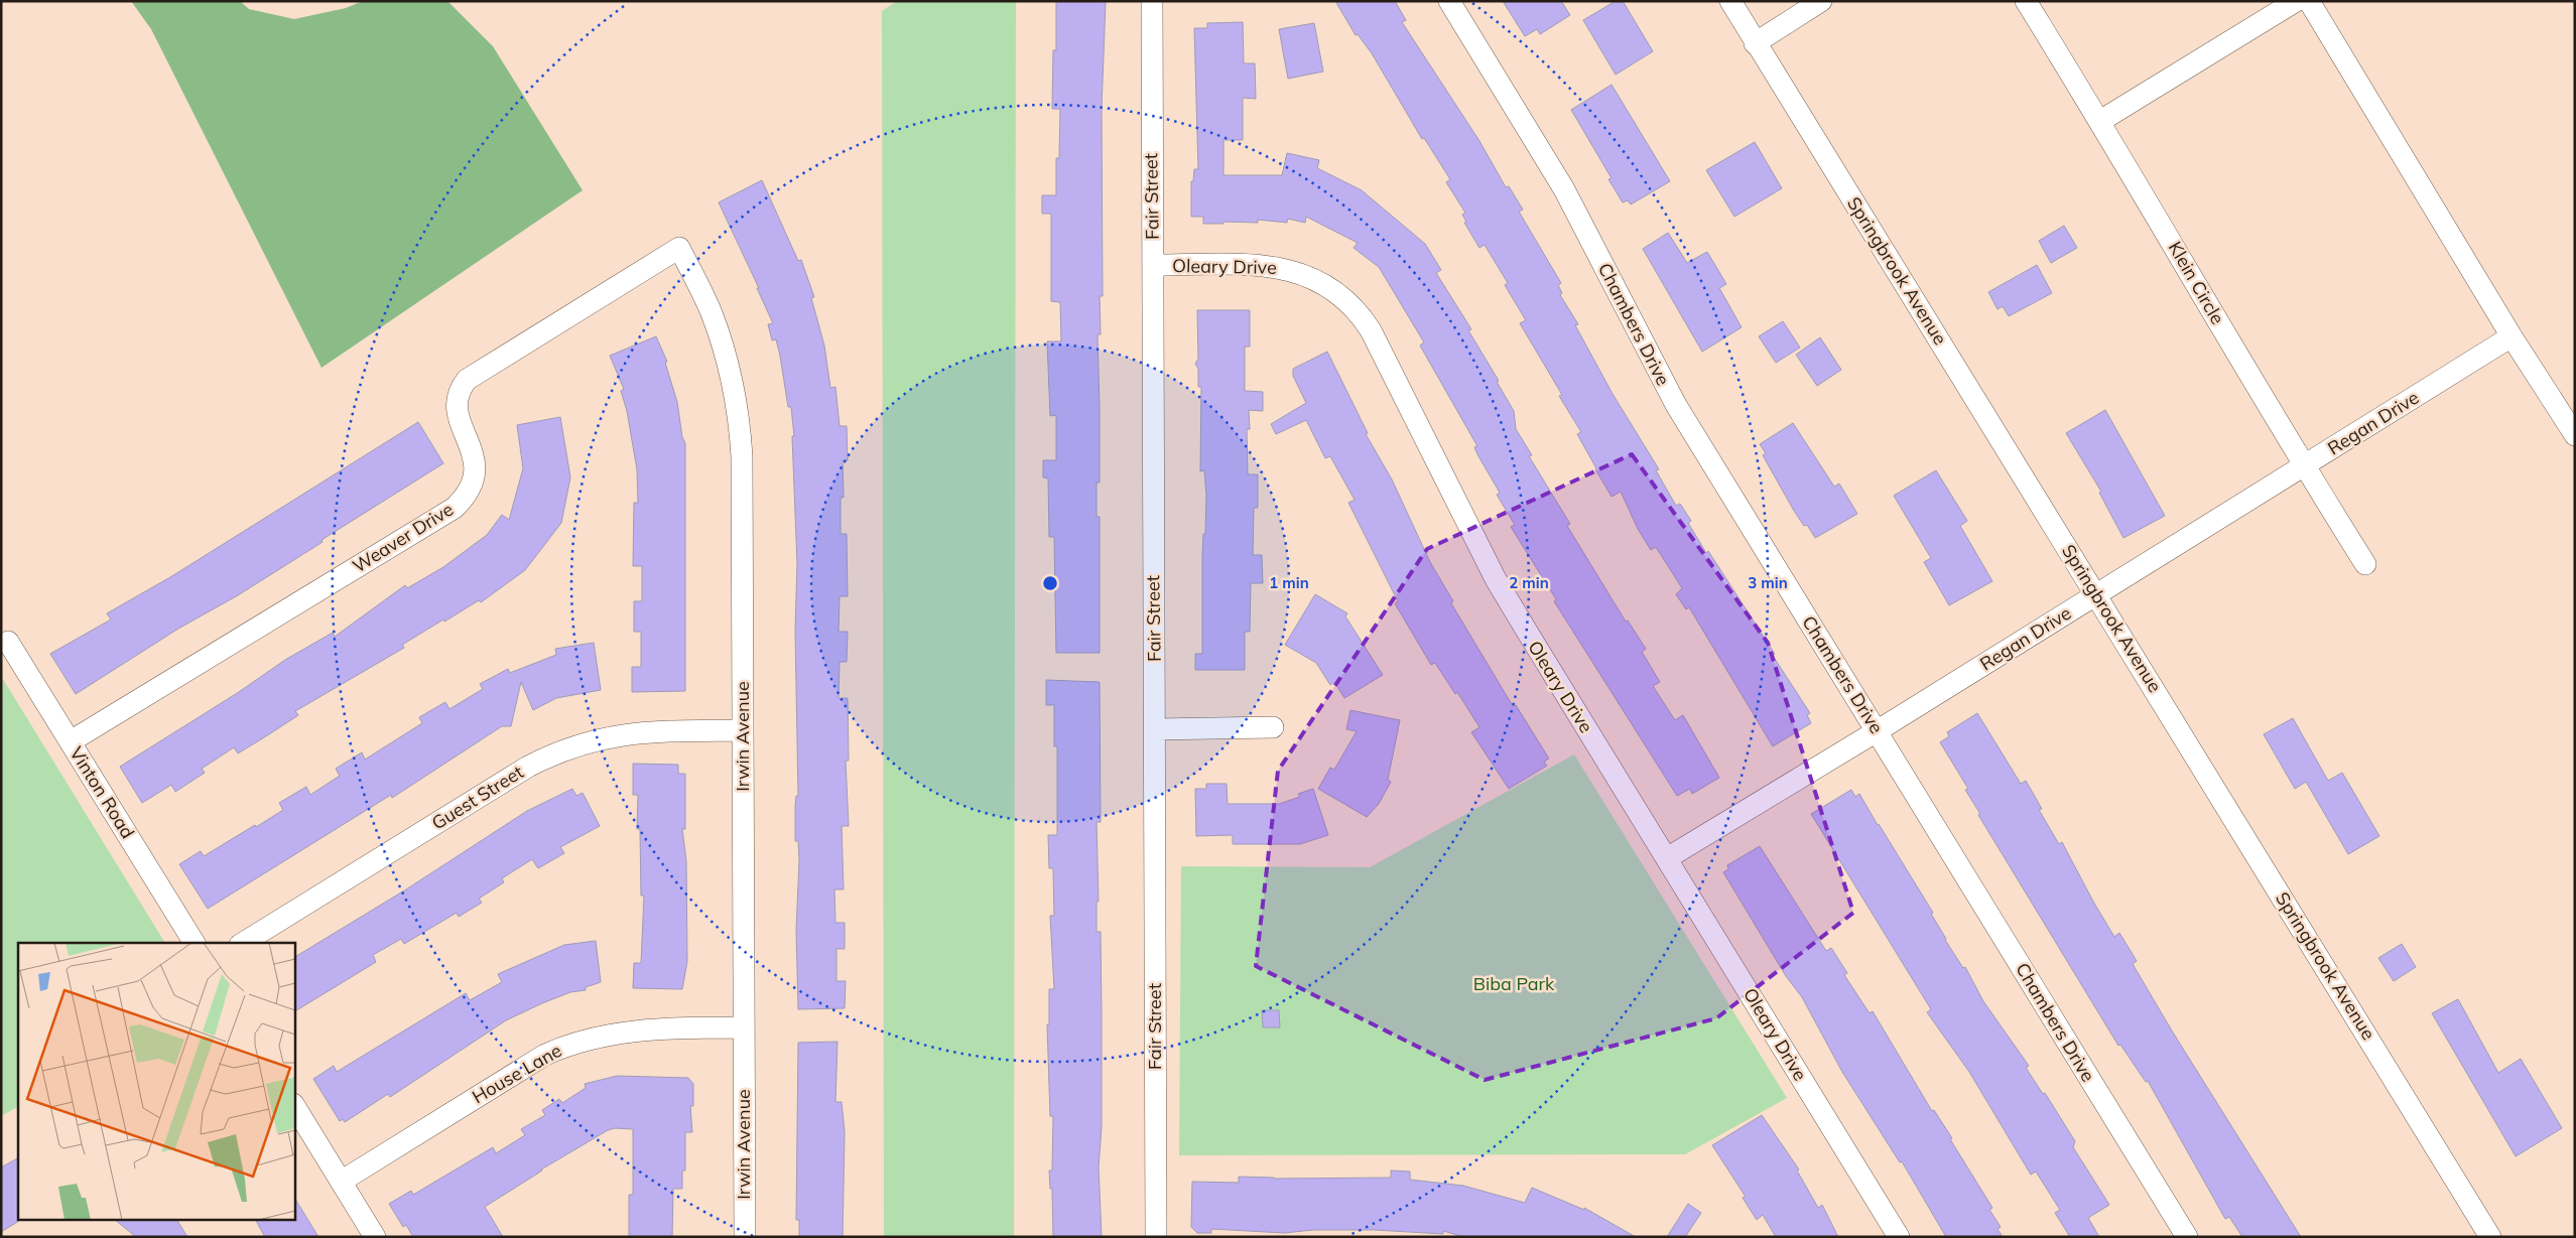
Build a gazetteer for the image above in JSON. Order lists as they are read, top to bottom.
{
  "streets": {
    "street": [
      "Fair Street",
      "Oleary Drive",
      "Springbrook Avenue",
      "Klein Circle",
      "Chambers Drive",
      "Regan Drive",
      "Weaver Drive",
      "Irwin Avenue",
      "Vinton Road",
      "Guest Street",
      "House Lane"
    ]
  },
  "crossings": [
    ["Fair Street", "Oleary Drive"],
    ["Oleary Drive", "Regan Drive"],
    ["Springbrook Avenue", "Regan Drive"],
    ["Klein Circle", "Regan Drive"],
    ["Chambers Drive", "Regan Drive"],
    ["Weaver Drive", "Irwin Avenue"],
    ["Weaver Drive", "Vinton Road"],
    ["Irwin Avenue", "Guest Street"],
    ["Irwin Avenue", "House Lane"]
  ],
  "parks": ["Biba Park"],
  "rings": ["1 min", "2 min", "3 min"]
}
